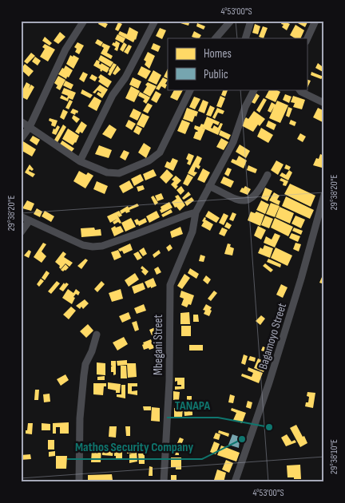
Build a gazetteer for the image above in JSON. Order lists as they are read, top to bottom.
{
  "streets": {
    "street": ["Bagamoyo Street", "Mbegani Street"]
  },
  "places": ["TANAPA", "Mathos Security Company"],
  "legend": ["Homes", "Public"],
  "coordinates": ["4°53'00\"S", "29°38'20\"E", "29°38'10\"E"]
}
